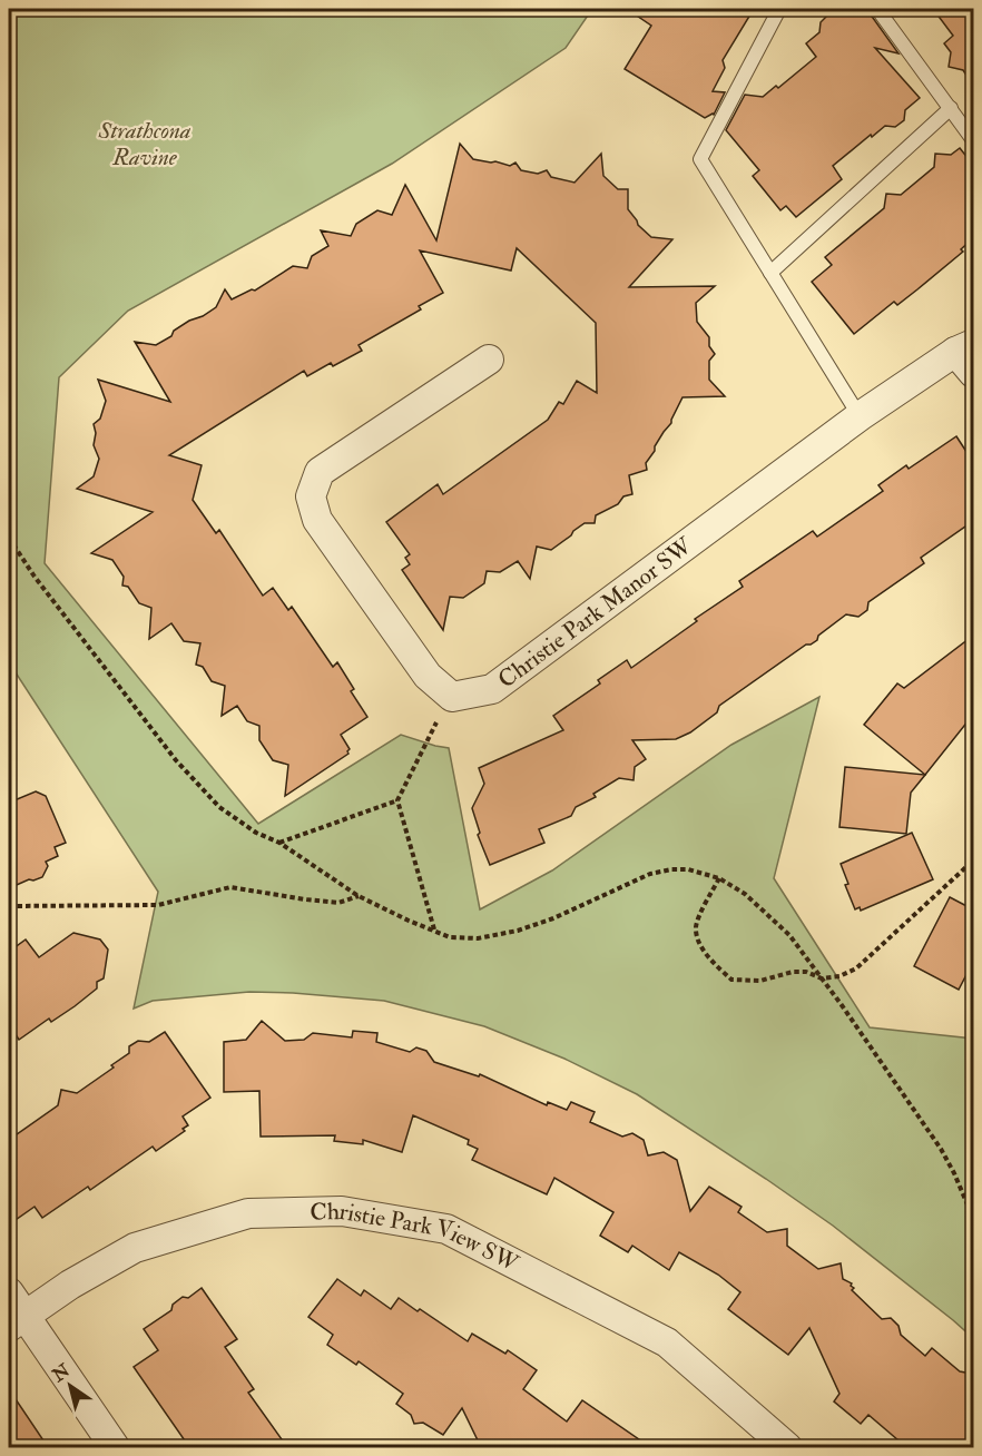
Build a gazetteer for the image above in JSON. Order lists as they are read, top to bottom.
{
  "streets": {
    "street": ["Christie Park Manor SW", "Christie Park View SW"]
  },
  "parks": ["Strathcona Ravine"],
  "north": "top left"
}
